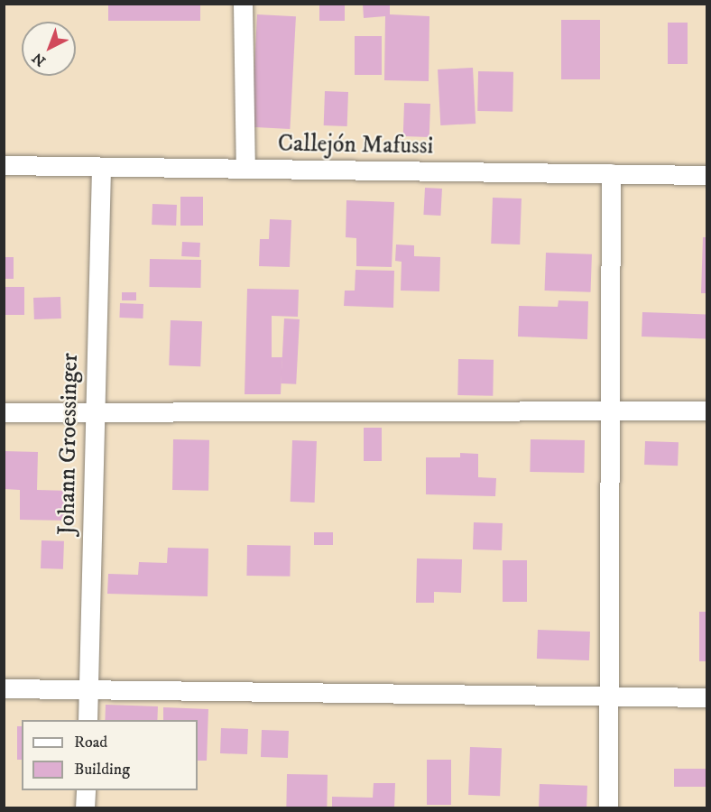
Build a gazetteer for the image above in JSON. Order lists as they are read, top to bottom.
{
  "streets": {
    "street": ["Callejón Mafussi", "Johann Groessinger"]
  },
  "crossings": [
    ["Callejón Mafussi", "Johann Groessinger"]
  ],
  "legend": ["Road", "Building"],
  "north": "bottom left"
}
